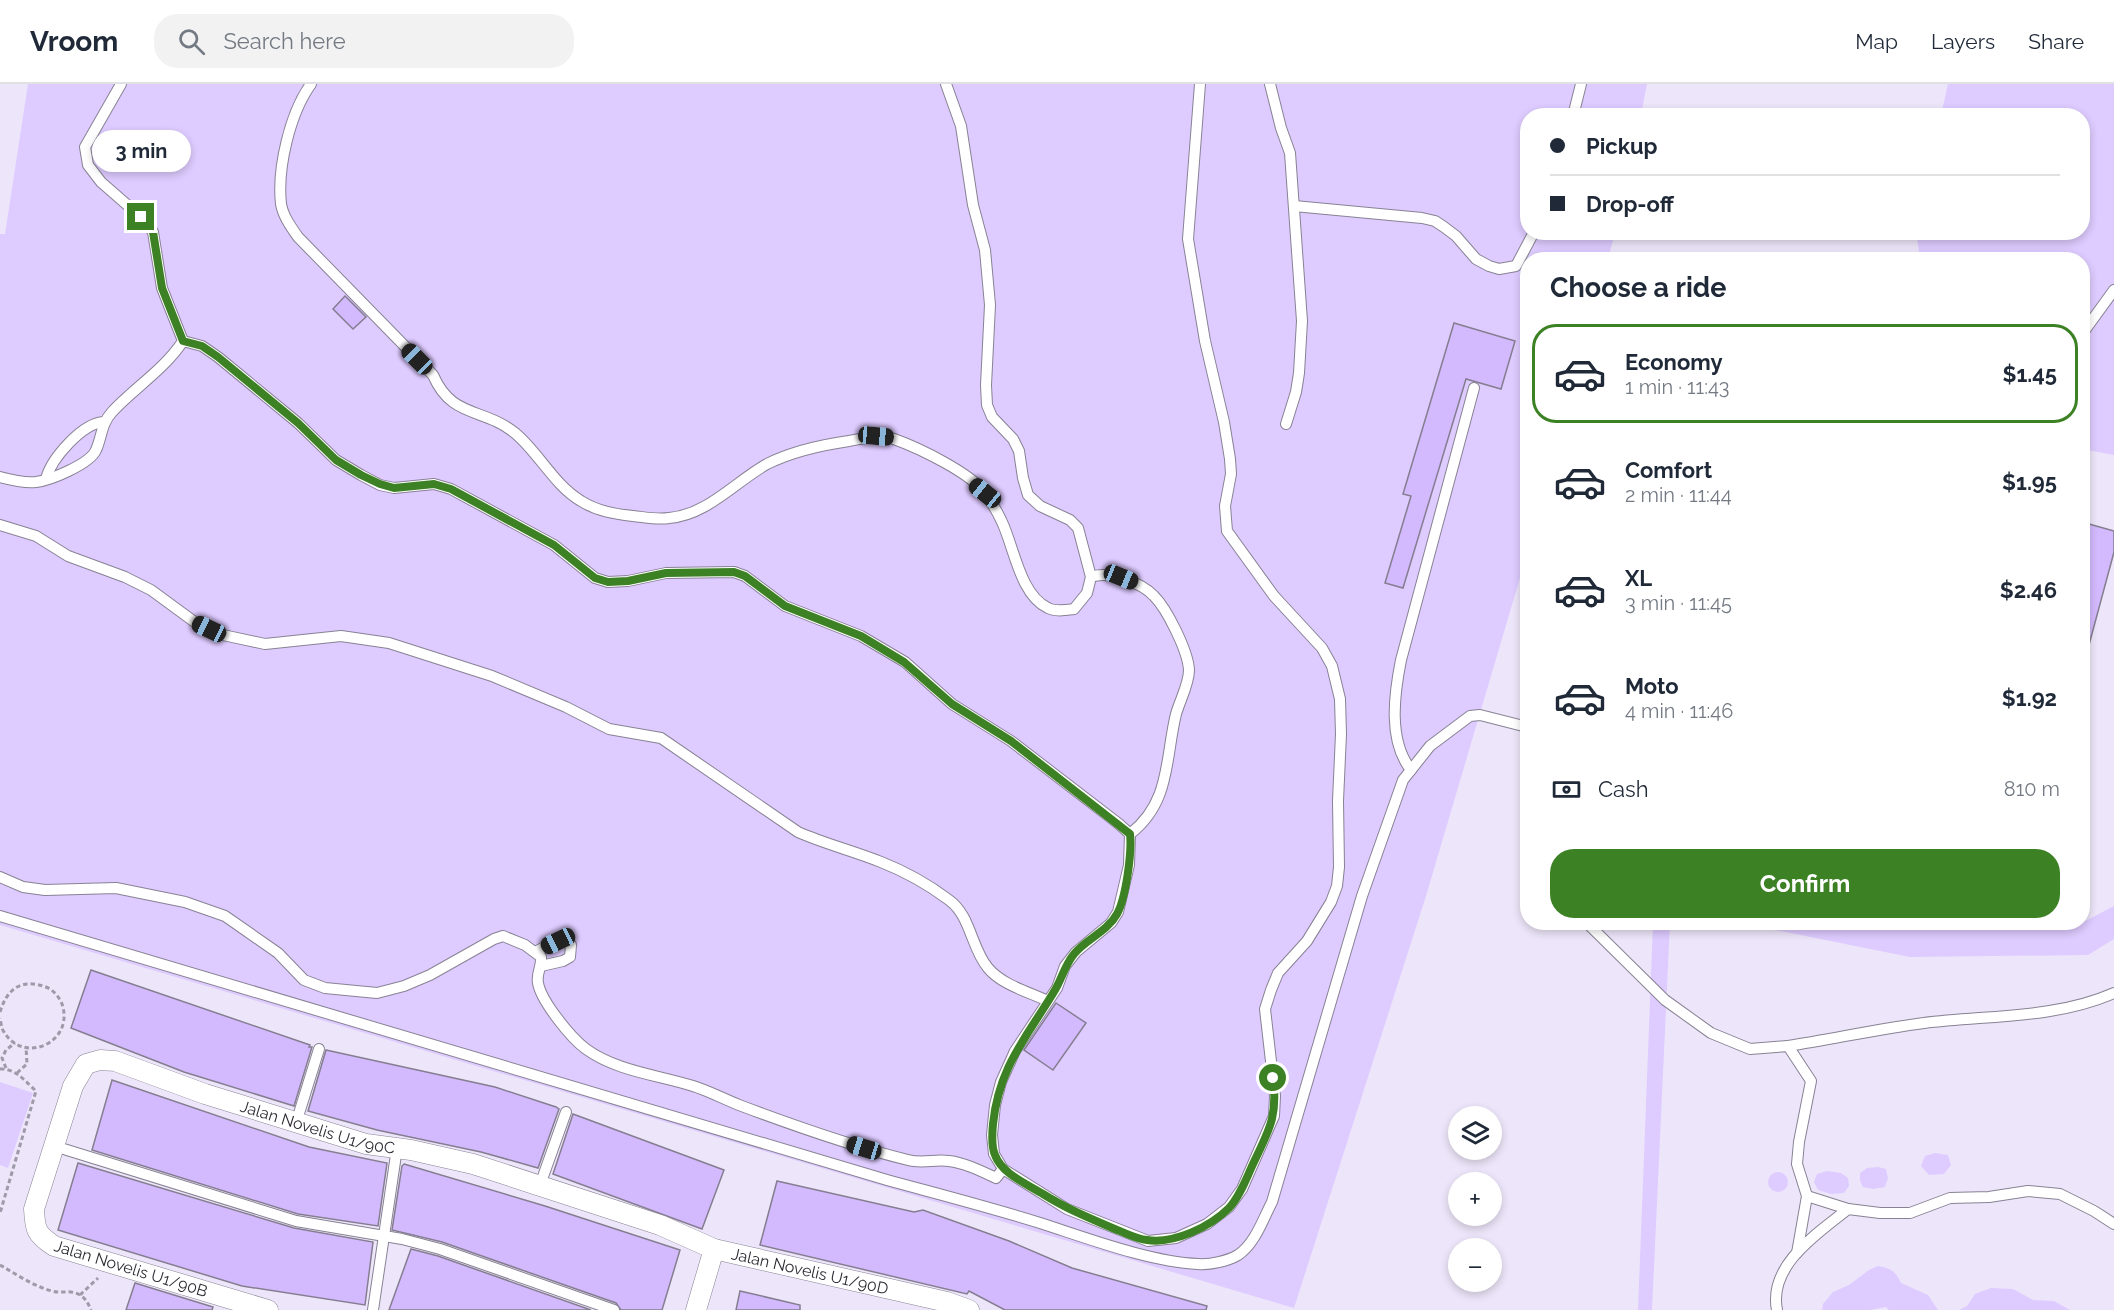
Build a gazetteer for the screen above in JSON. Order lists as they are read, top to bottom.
{
  "streets": {
    "street": ["Jalan Novelis U1/90C", "Jalan Novelis U1/90B", "Jalan Novelis U1/90D"]
  },
  "crossings": [
    ["Jalan Novelis U1/90C", "Jalan Novelis U1/90B"],
    ["Jalan Novelis U1/90C", "Jalan Novelis U1/90D"]
  ],
  "page": {
    "header": "Vroom",
    "search": "Search here",
    "nav": ["Map", "Layers", "Share"],
    "banner": ["Pickup", "Drop-off"],
    "bubble": "3 min",
    "heading": "Choose a ride",
    "list": [
      {
        "name": "Economy",
        "note": "1 min · 11:43",
        "value": "$1.45"
      },
      {
        "name": "Comfort",
        "note": "2 min · 11:44",
        "value": "$1.95"
      },
      {
        "name": "XL",
        "note": "3 min · 11:45",
        "value": "$2.46"
      },
      {
        "name": "Moto",
        "note": "4 min · 11:46",
        "value": "$1.92"
      }
    ],
    "pay": ["Cash", "810 m"],
    "buttons": "Confirm",
    "map_buttons": ["+", "−"]
  }
}
